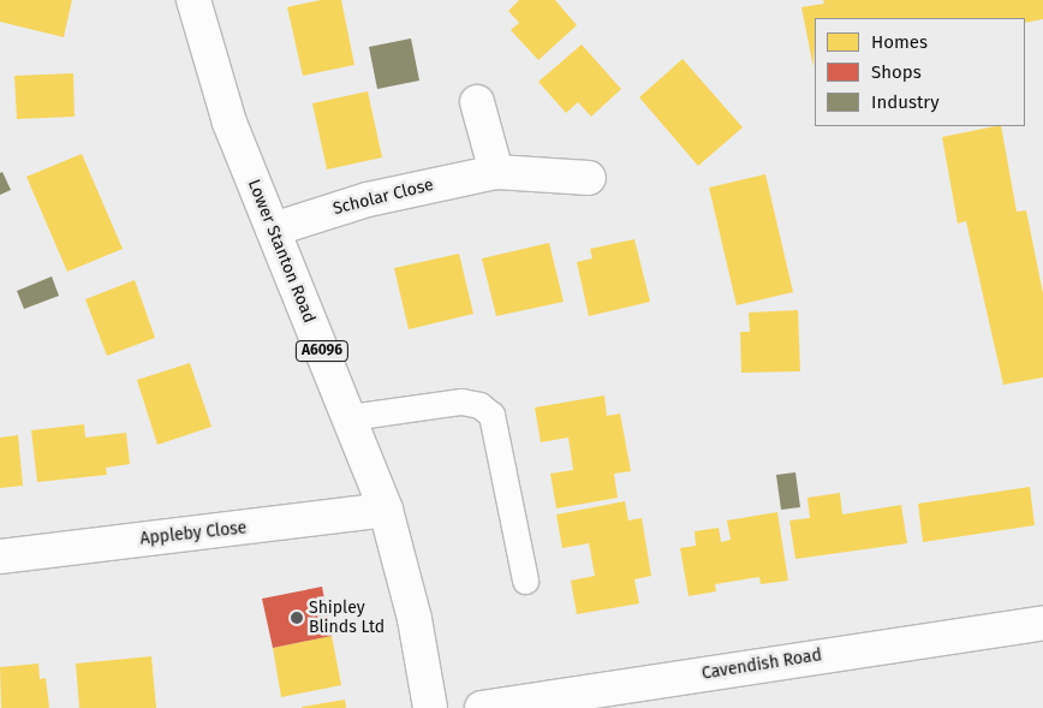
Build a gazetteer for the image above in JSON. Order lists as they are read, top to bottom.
{
  "streets": {
    "street": [
      "Scholar Close",
      "Lower Stanton Road",
      "A6096",
      "Appleby Close",
      "Cavendish Road"
    ]
  },
  "crossings": [
    ["Scholar Close", "Lower Stanton Road"],
    ["Lower Stanton Road", "Appleby Close"]
  ],
  "places": ["Shipley Blinds Ltd"],
  "legend": ["Homes", "Shops", "Industry"]
}
